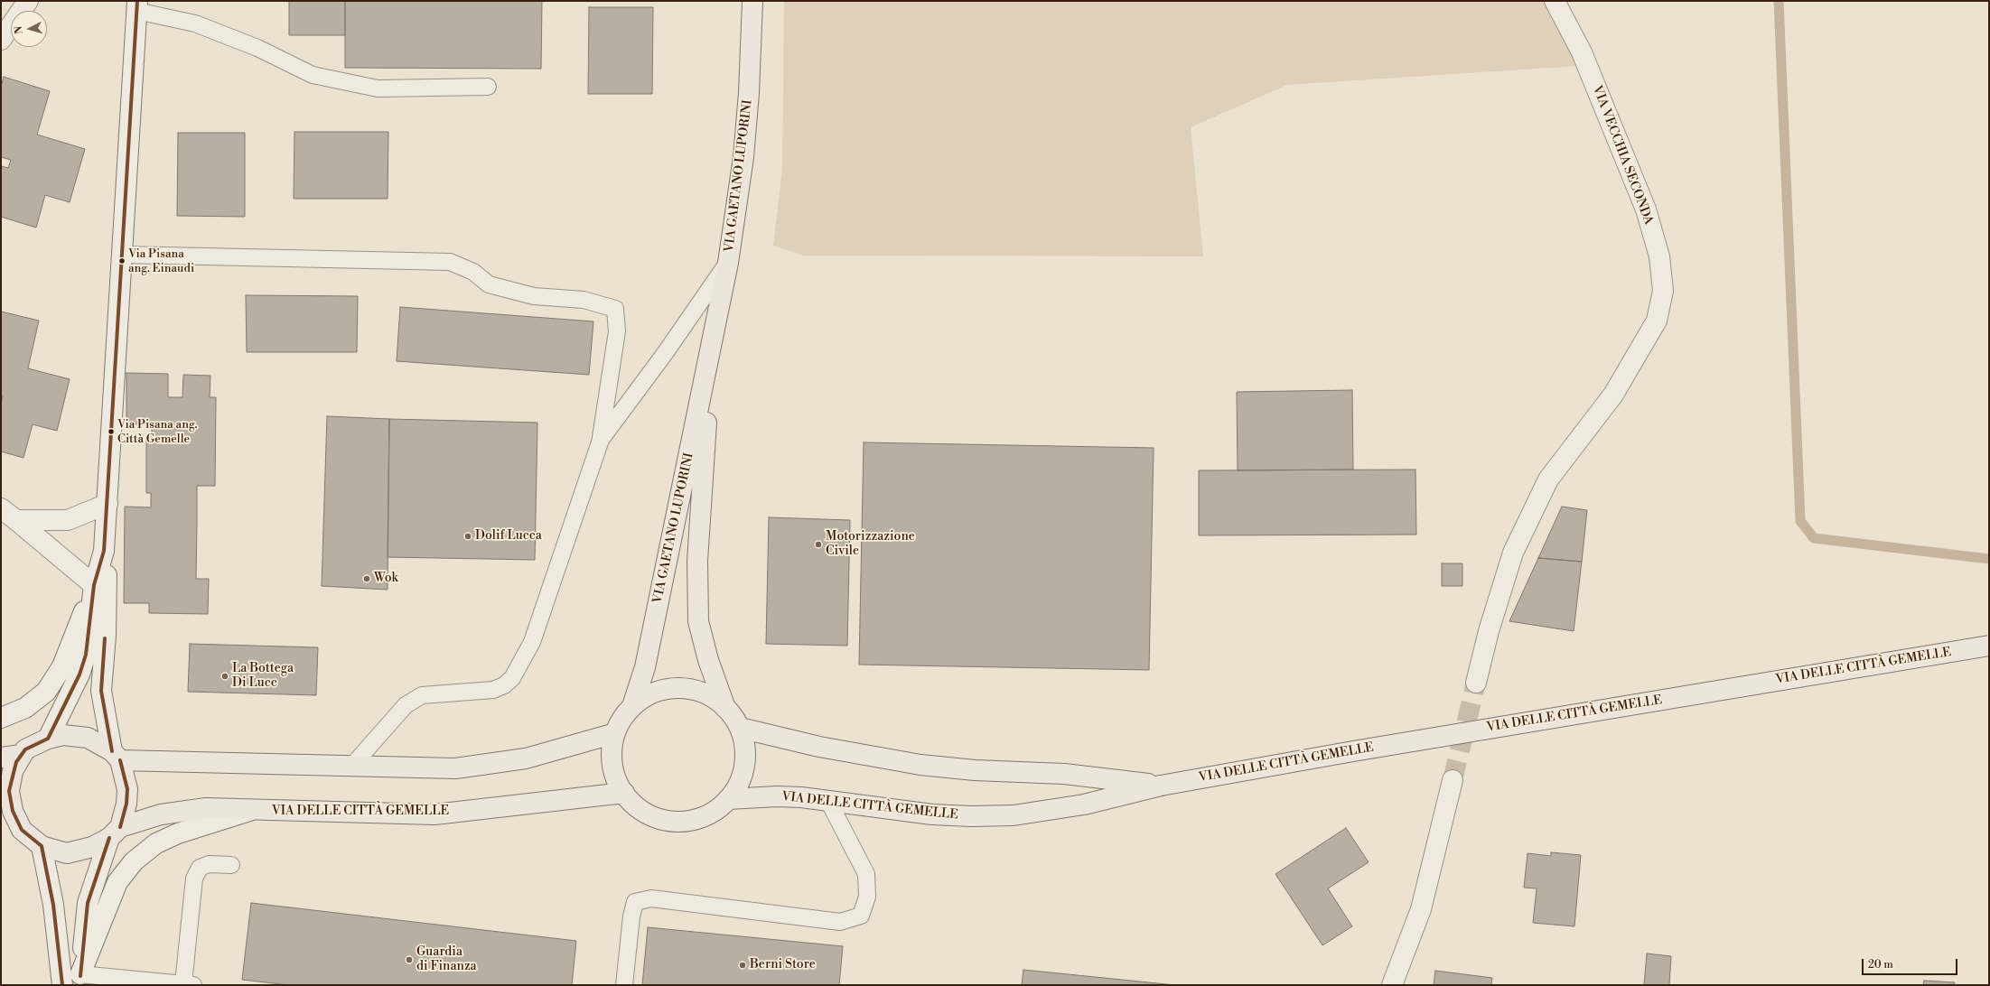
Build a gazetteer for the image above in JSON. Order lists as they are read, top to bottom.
{
  "streets": {
    "main road": ["VIA VECCHIA SECONDA", "VIA GAETANO LUPORINI", "VIA DELLE CITTÀ GEMELLE"]
  },
  "crossings": [
    ["VIA GAETANO LUPORINI", "VIA DELLE CITTÀ GEMELLE"]
  ],
  "places": [
    "Via Pisana ang. Einaudi",
    "Via Pisana ang. Città Gemelle",
    "Dolif Lucca",
    "Motorizzazione Civile",
    "Wok",
    "La Bottega Di Lucc",
    "Guardia di Finanza",
    "Berni Store"
  ],
  "scale_bar": "20 m",
  "north": "left"
}
